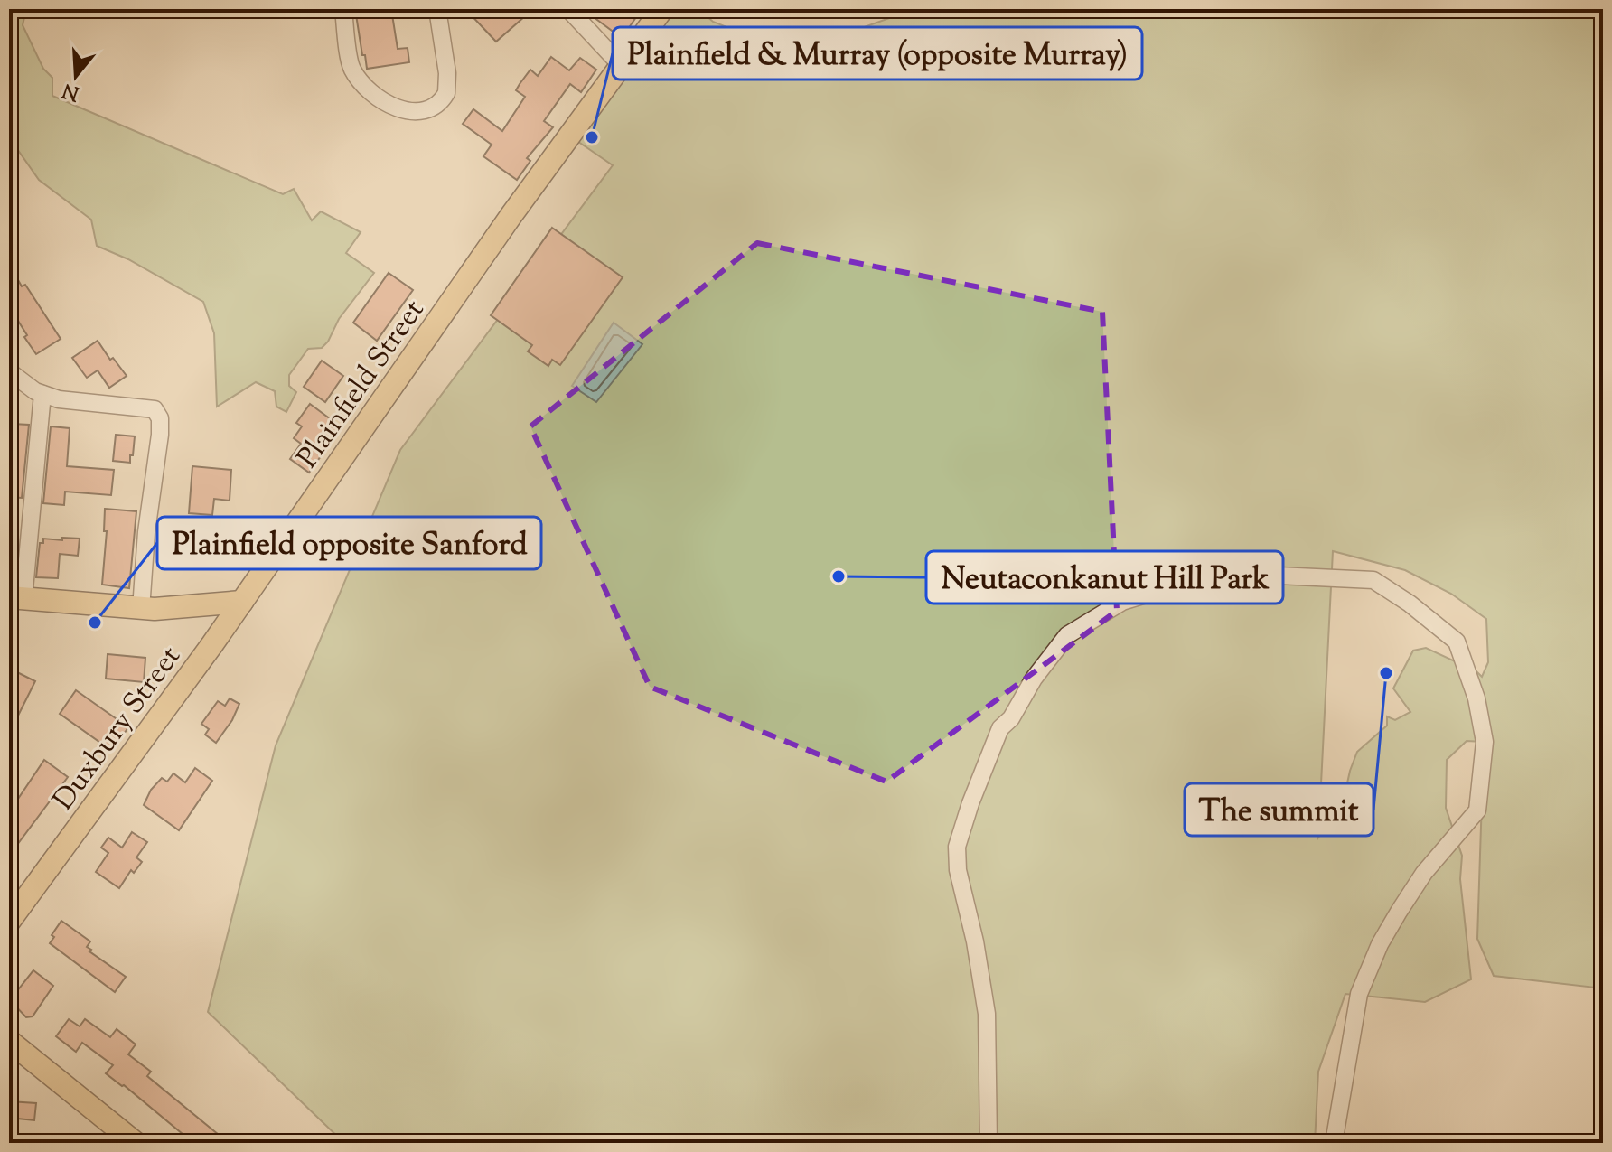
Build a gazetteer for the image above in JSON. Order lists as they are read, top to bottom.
{
  "streets": {
    "main road": ["Plainfield Street", "Duxbury Street"]
  },
  "crossings": [
    ["Plainfield Street", "Duxbury Street"]
  ],
  "places": [
    "Plainfield & Murray (opposite Murray)",
    "Neutaconkanut Hill Park",
    "Plainfield opposite Sanford",
    "The summit"
  ],
  "north": "bottom"
}
